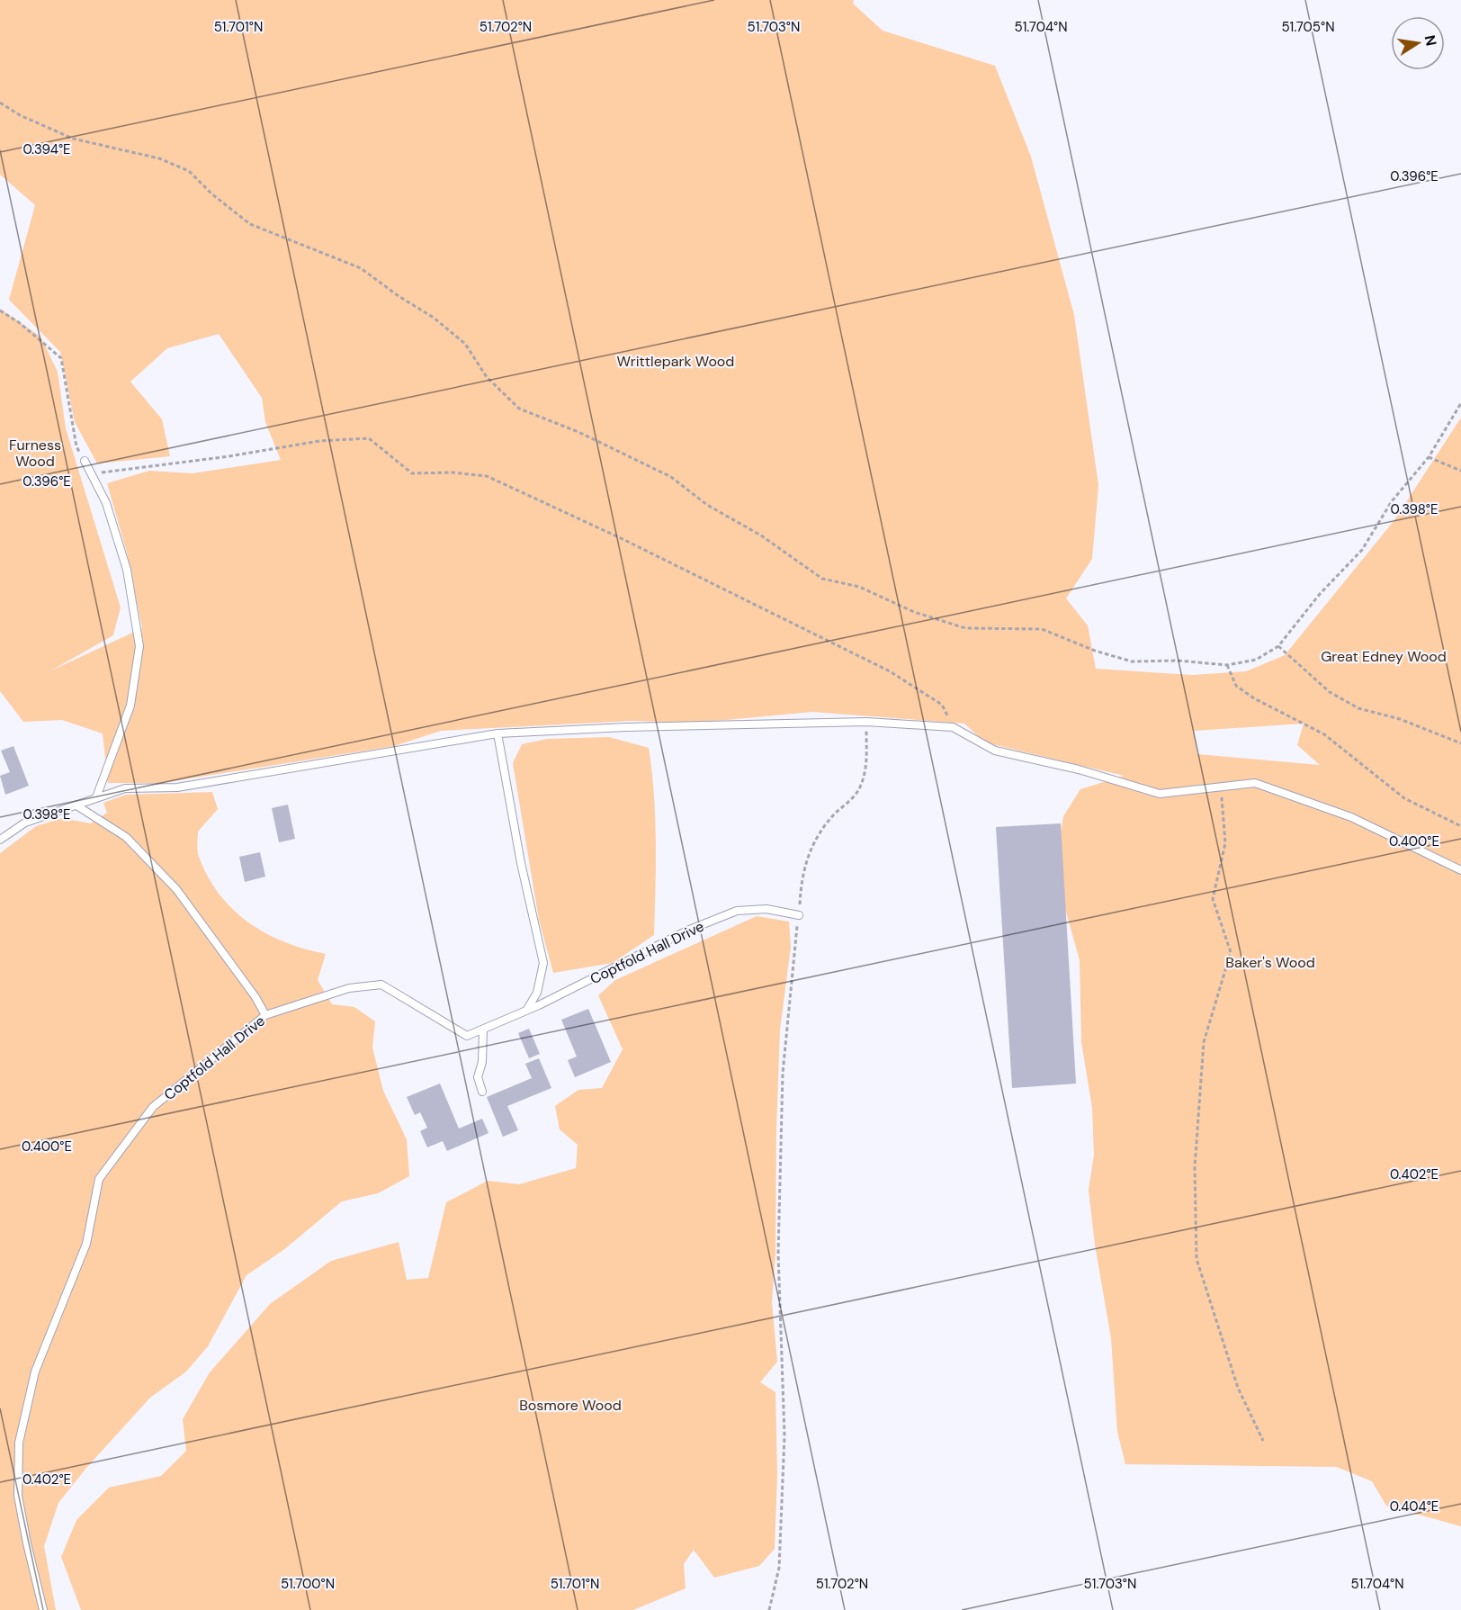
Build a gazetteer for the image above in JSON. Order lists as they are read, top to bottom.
{
  "streets": {
    "lane": ["Coptfold Hall Drive"]
  },
  "parks": [
    "Writtlepark Wood",
    "Furness Wood",
    "Great Edney Wood",
    "Baker's Wood",
    "Bosmore Wood"
  ],
  "north": "right",
  "coordinates": [
    "51.701°N",
    "51.702°N",
    "51.703°N",
    "51.704°N",
    "51.705°N",
    "0.394°E",
    "0.396°E",
    "0.398°E",
    "0.400°E",
    "0.402°E",
    "0.404°E",
    "51.700°N"
  ]
}
